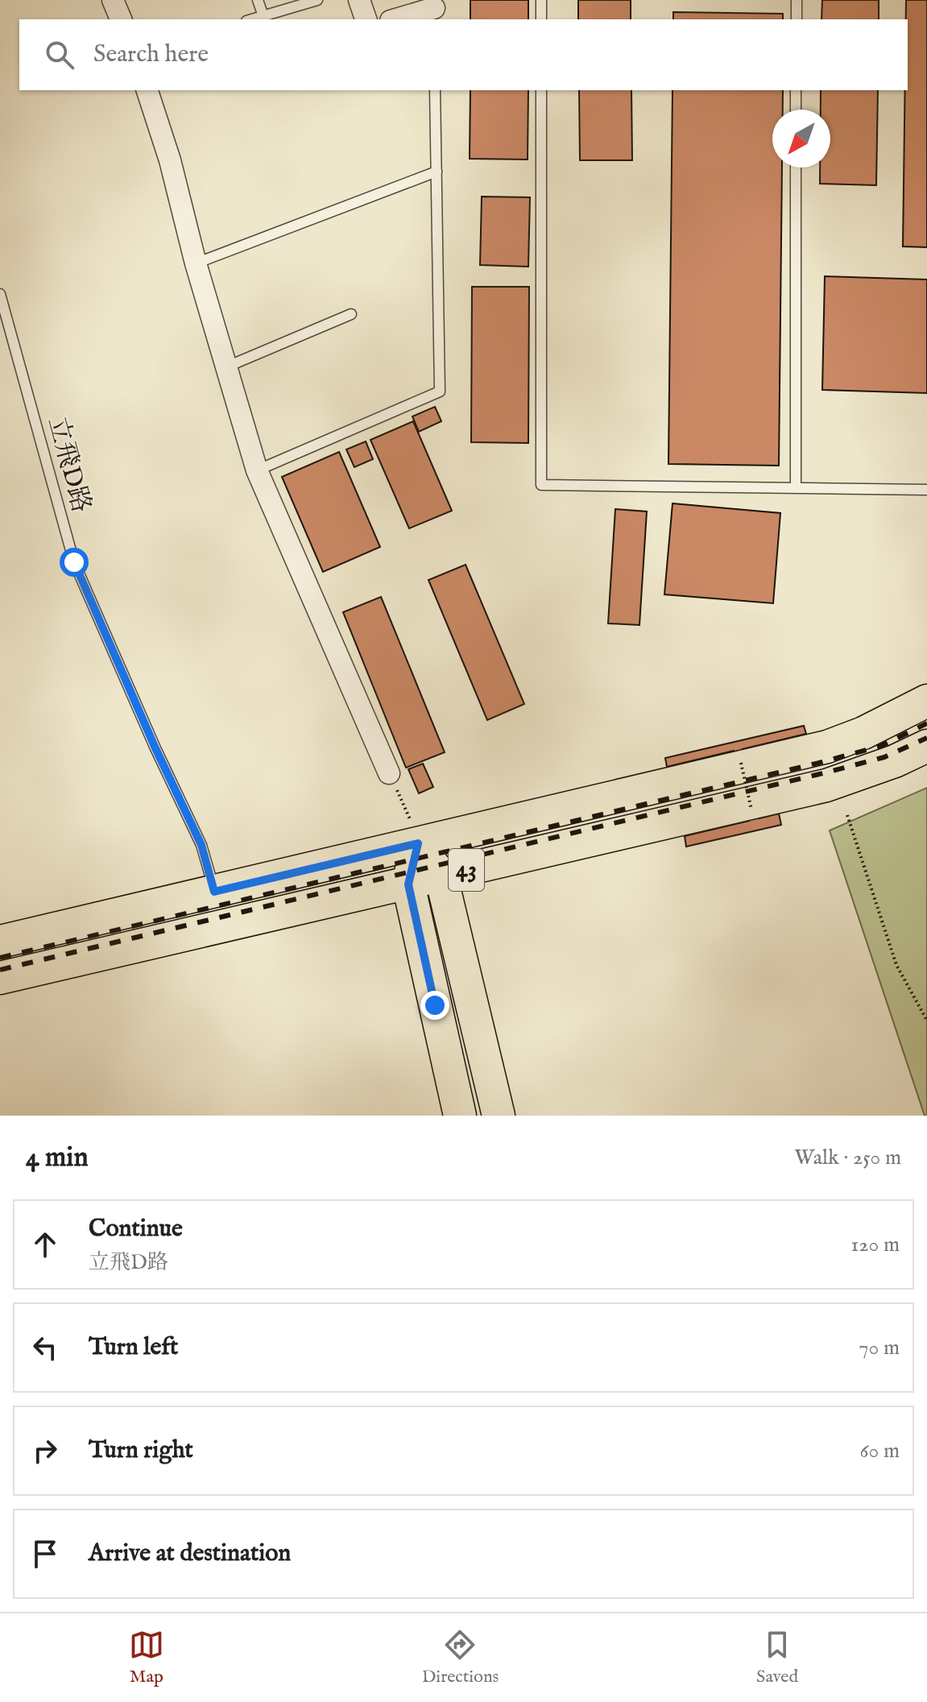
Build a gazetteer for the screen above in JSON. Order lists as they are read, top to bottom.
{
  "streets": {
    "main road": ["43"],
    "lane": ["立飛D路"]
  },
  "crossings": [
    ["立飛D路", "43"]
  ],
  "north": "bottom left",
  "page": {
    "search": "Search here",
    "heading": ["4 min", "Walk · 250 m"],
    "list": [
      ["Continue", "立飛D路", "120 m"],
      ["Turn left", "70 m"],
      ["Turn right", "60 m"],
      "Arrive at destination"
    ],
    "nav": ["Map", "Directions", "Saved"]
  }
}
